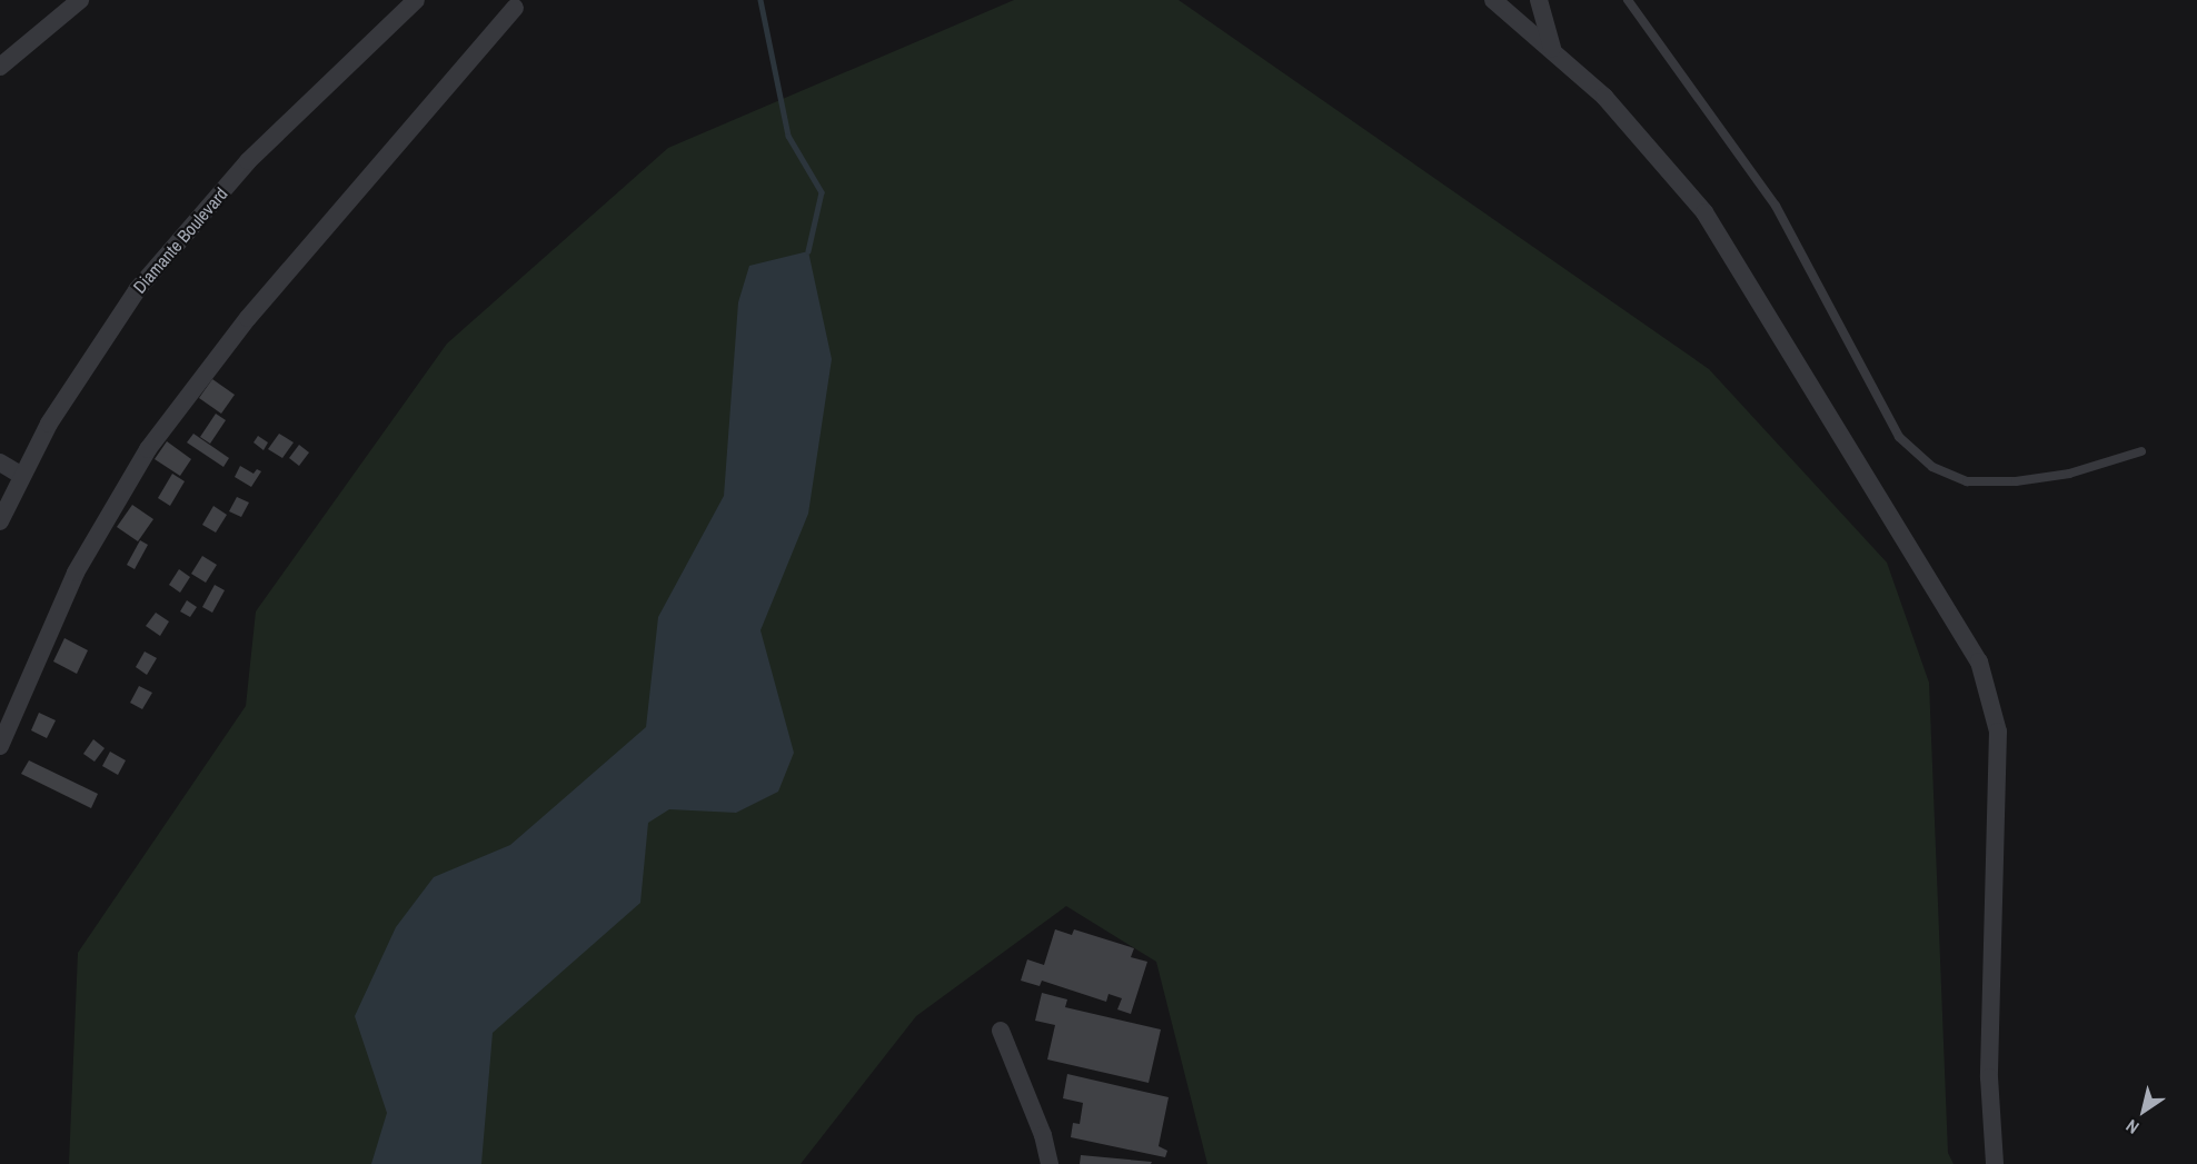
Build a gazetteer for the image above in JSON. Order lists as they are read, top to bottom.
{
  "streets": {
    "street": ["Diamante Boulevard"]
  },
  "north": "bottom left"
}
